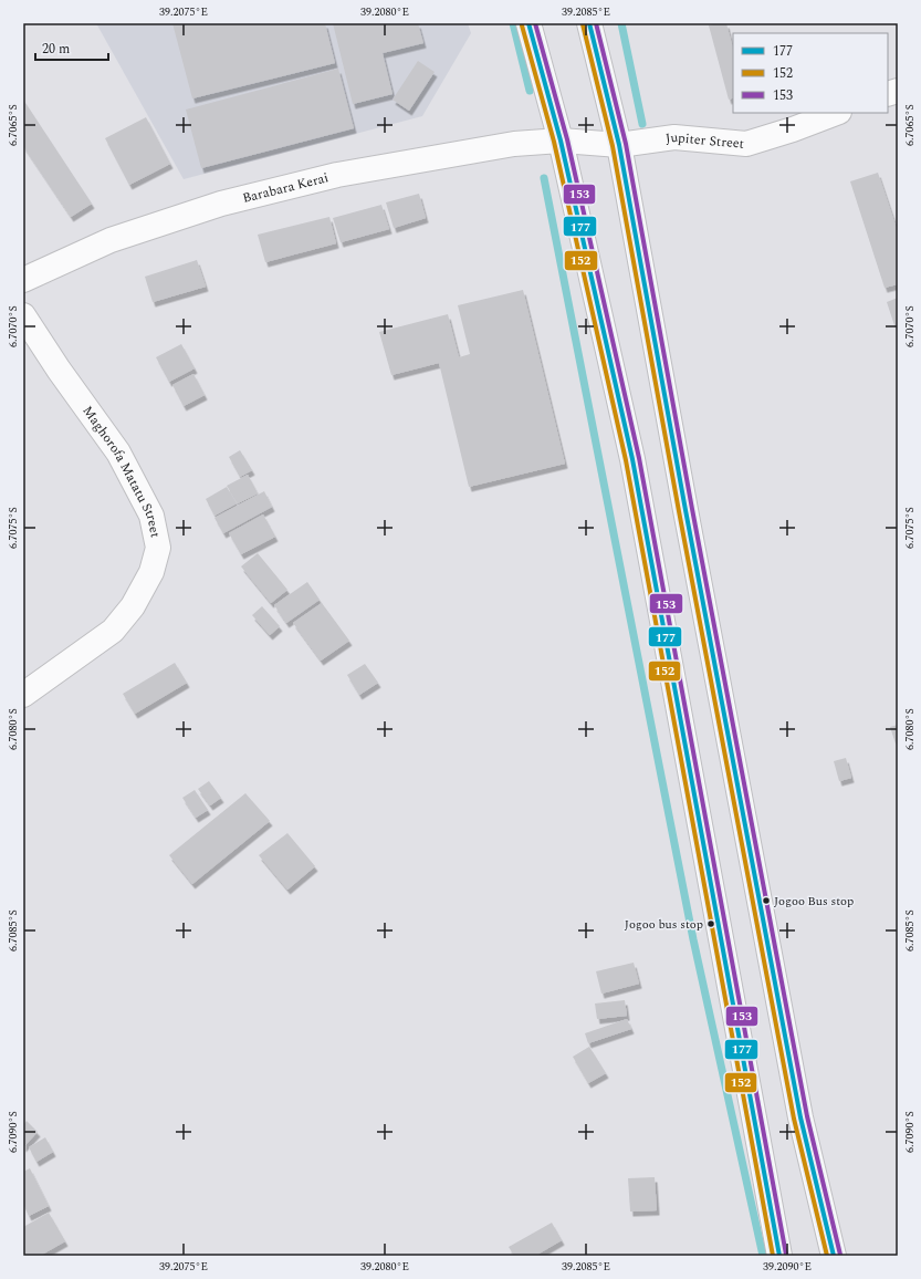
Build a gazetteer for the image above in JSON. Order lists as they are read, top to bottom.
{
  "streets": {
    "main road": ["Jupiter Street", "Barabara Kerai", "Maghorofa Matatu Street"]
  },
  "crossings": [
    ["Jupiter Street", "Barabara Kerai"]
  ],
  "places": ["Jogoo Bus stop", "Jogoo bus stop"],
  "lines": ["transit line 177", "transit line 153", "transit line 152"],
  "legend": ["177", "152", "153"],
  "scale_bar": "20 m",
  "coordinates": [
    "39.2075°E",
    "39.2080°E",
    "39.2085°E",
    "6.7065°S",
    "6.7070°S",
    "6.7075°S",
    "6.7080°S",
    "6.7085°S",
    "6.7090°S",
    "39.2090°E"
  ]
}
